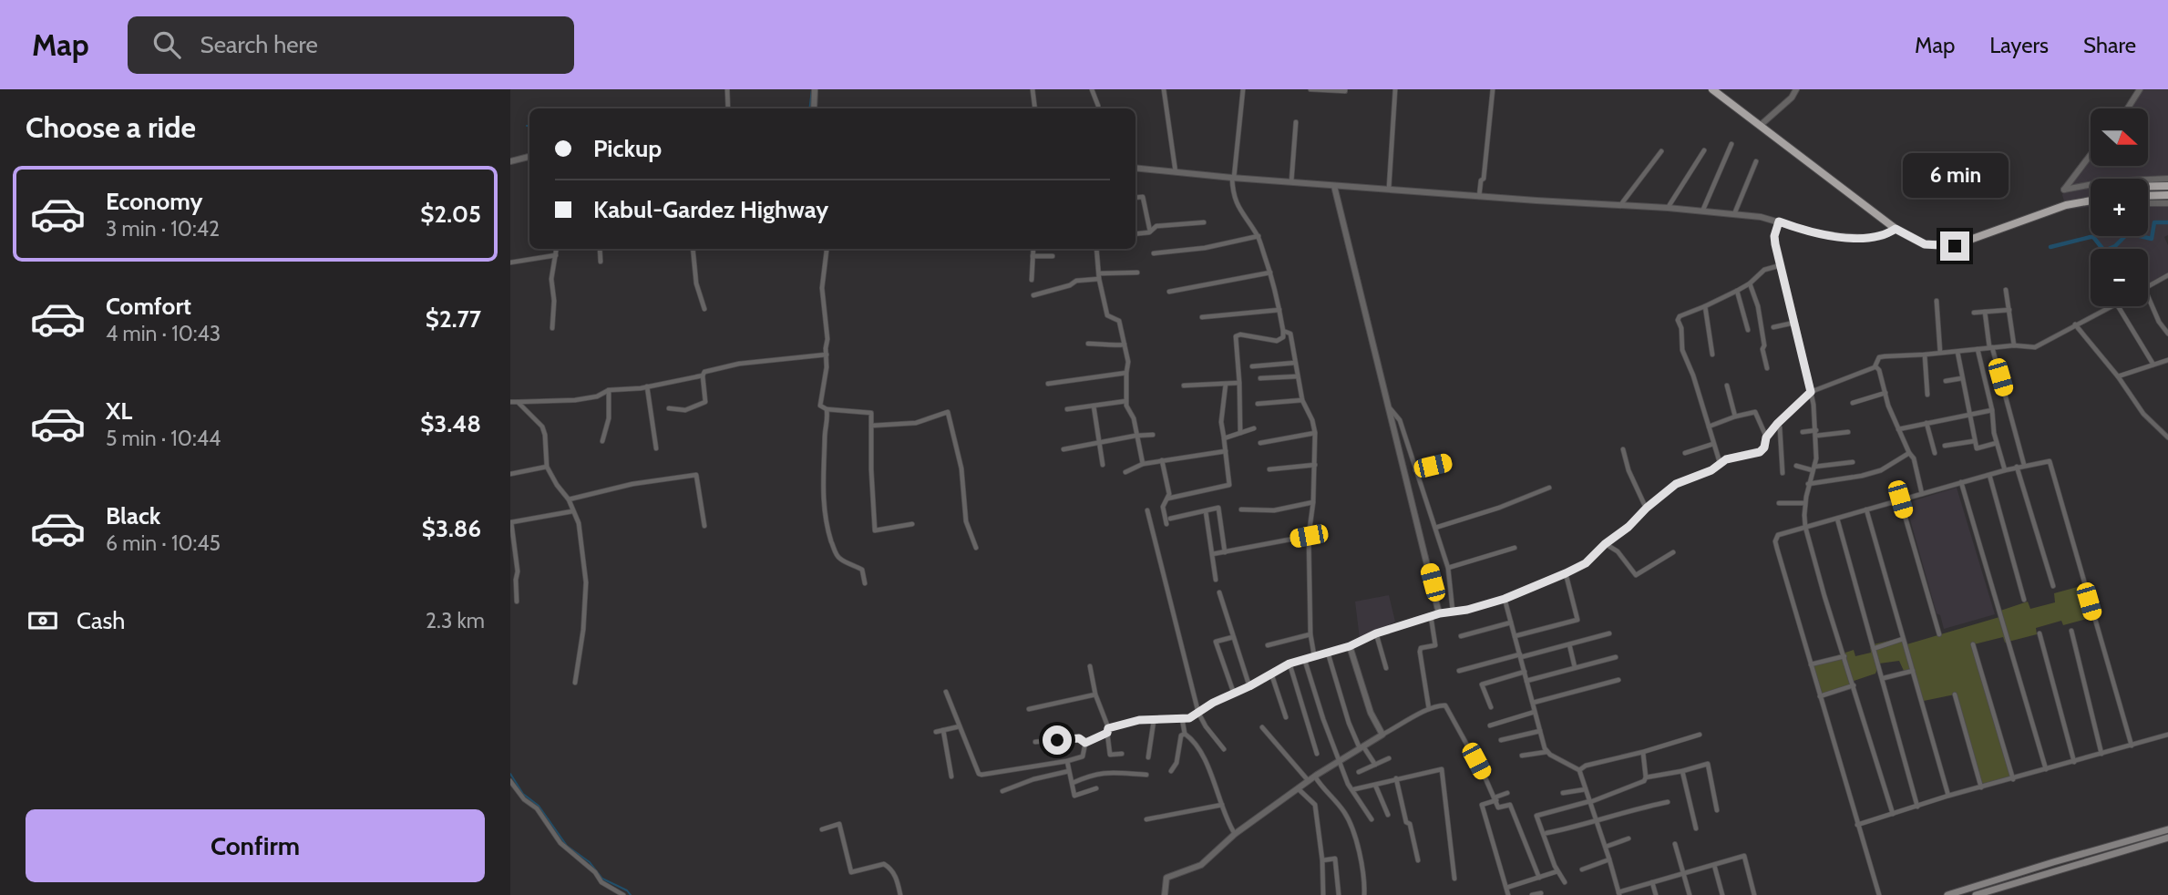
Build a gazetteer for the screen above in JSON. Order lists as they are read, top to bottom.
{
  "north": "right",
  "page": {
    "header": "Map",
    "search": "Search here",
    "nav": ["Map", "Layers", "Share"],
    "heading": "Choose a ride",
    "map_buttons": ["+", "−"],
    "banner": ["Pickup", "Kabul-Gardez Highway"],
    "bubble": "6 min",
    "list": [
      {
        "name": "Economy",
        "note": "3 min · 10:42",
        "value": "$2.05"
      },
      {
        "name": "Comfort",
        "note": "4 min · 10:43",
        "value": "$2.77"
      },
      {
        "name": "XL",
        "note": "5 min · 10:44",
        "value": "$3.48"
      },
      {
        "name": "Black",
        "note": "6 min · 10:45",
        "value": "$3.86"
      }
    ],
    "pay": ["Cash", "2.3 km"],
    "buttons": "Confirm"
  }
}
